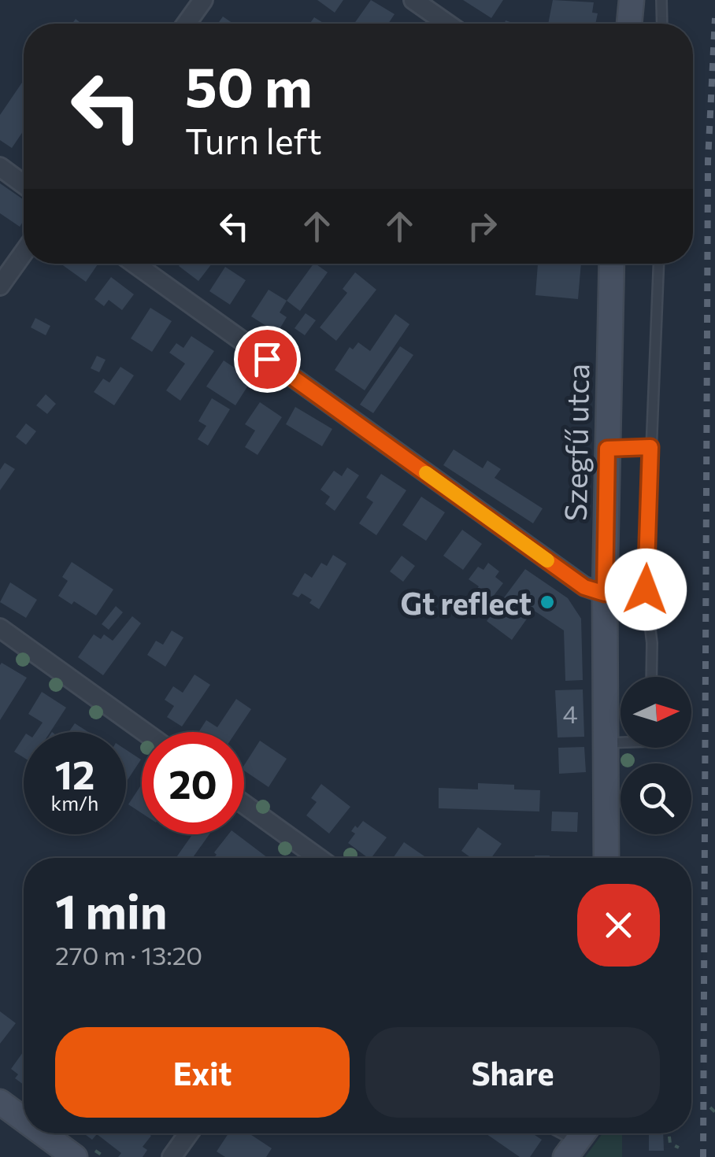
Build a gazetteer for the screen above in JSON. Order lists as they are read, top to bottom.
{
  "streets": {
    "street": ["Szegfű utca"]
  },
  "places": ["Gt reflect"],
  "house_numbers": ["4"],
  "north": "right",
  "page": {
    "turn": ["50 m", "Turn left"],
    "speed": "12 km/h",
    "limit": "20",
    "heading": ["1 min", "270 m · 13:20"],
    "buttons": ["Exit", "Share"]
  }
}
